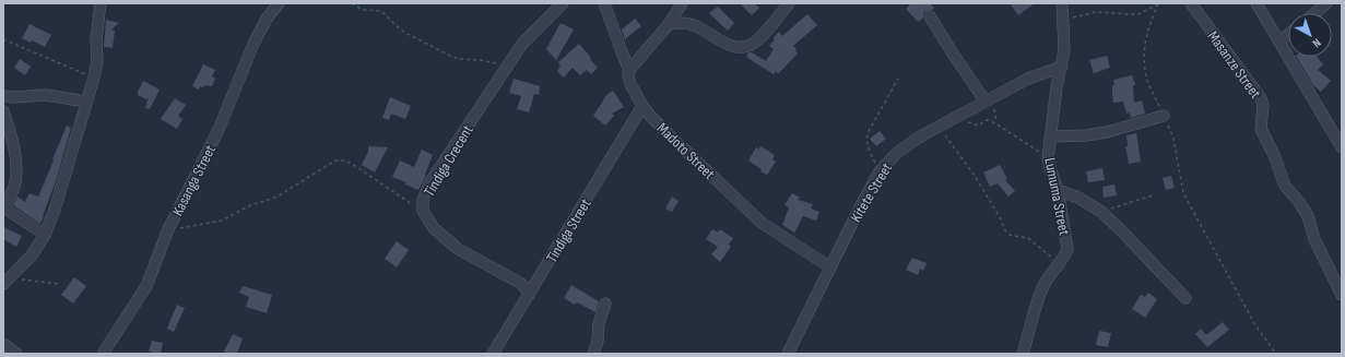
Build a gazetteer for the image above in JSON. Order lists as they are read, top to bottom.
{
  "streets": {
    "street": [
      "Masanze Street",
      "Madoto Street",
      "Tindiga Crecent",
      "Kasanga Street",
      "Kitete Street",
      "Lumuma Street",
      "Tindiga Street"
    ]
  },
  "crossings": [
    ["Madoto Street", "Kitete Street"],
    ["Madoto Street", "Tindiga Street"],
    ["Tindiga Crecent", "Tindiga Street"],
    ["Kitete Street", "Lumuma Street"]
  ],
  "north": "bottom right"
}
